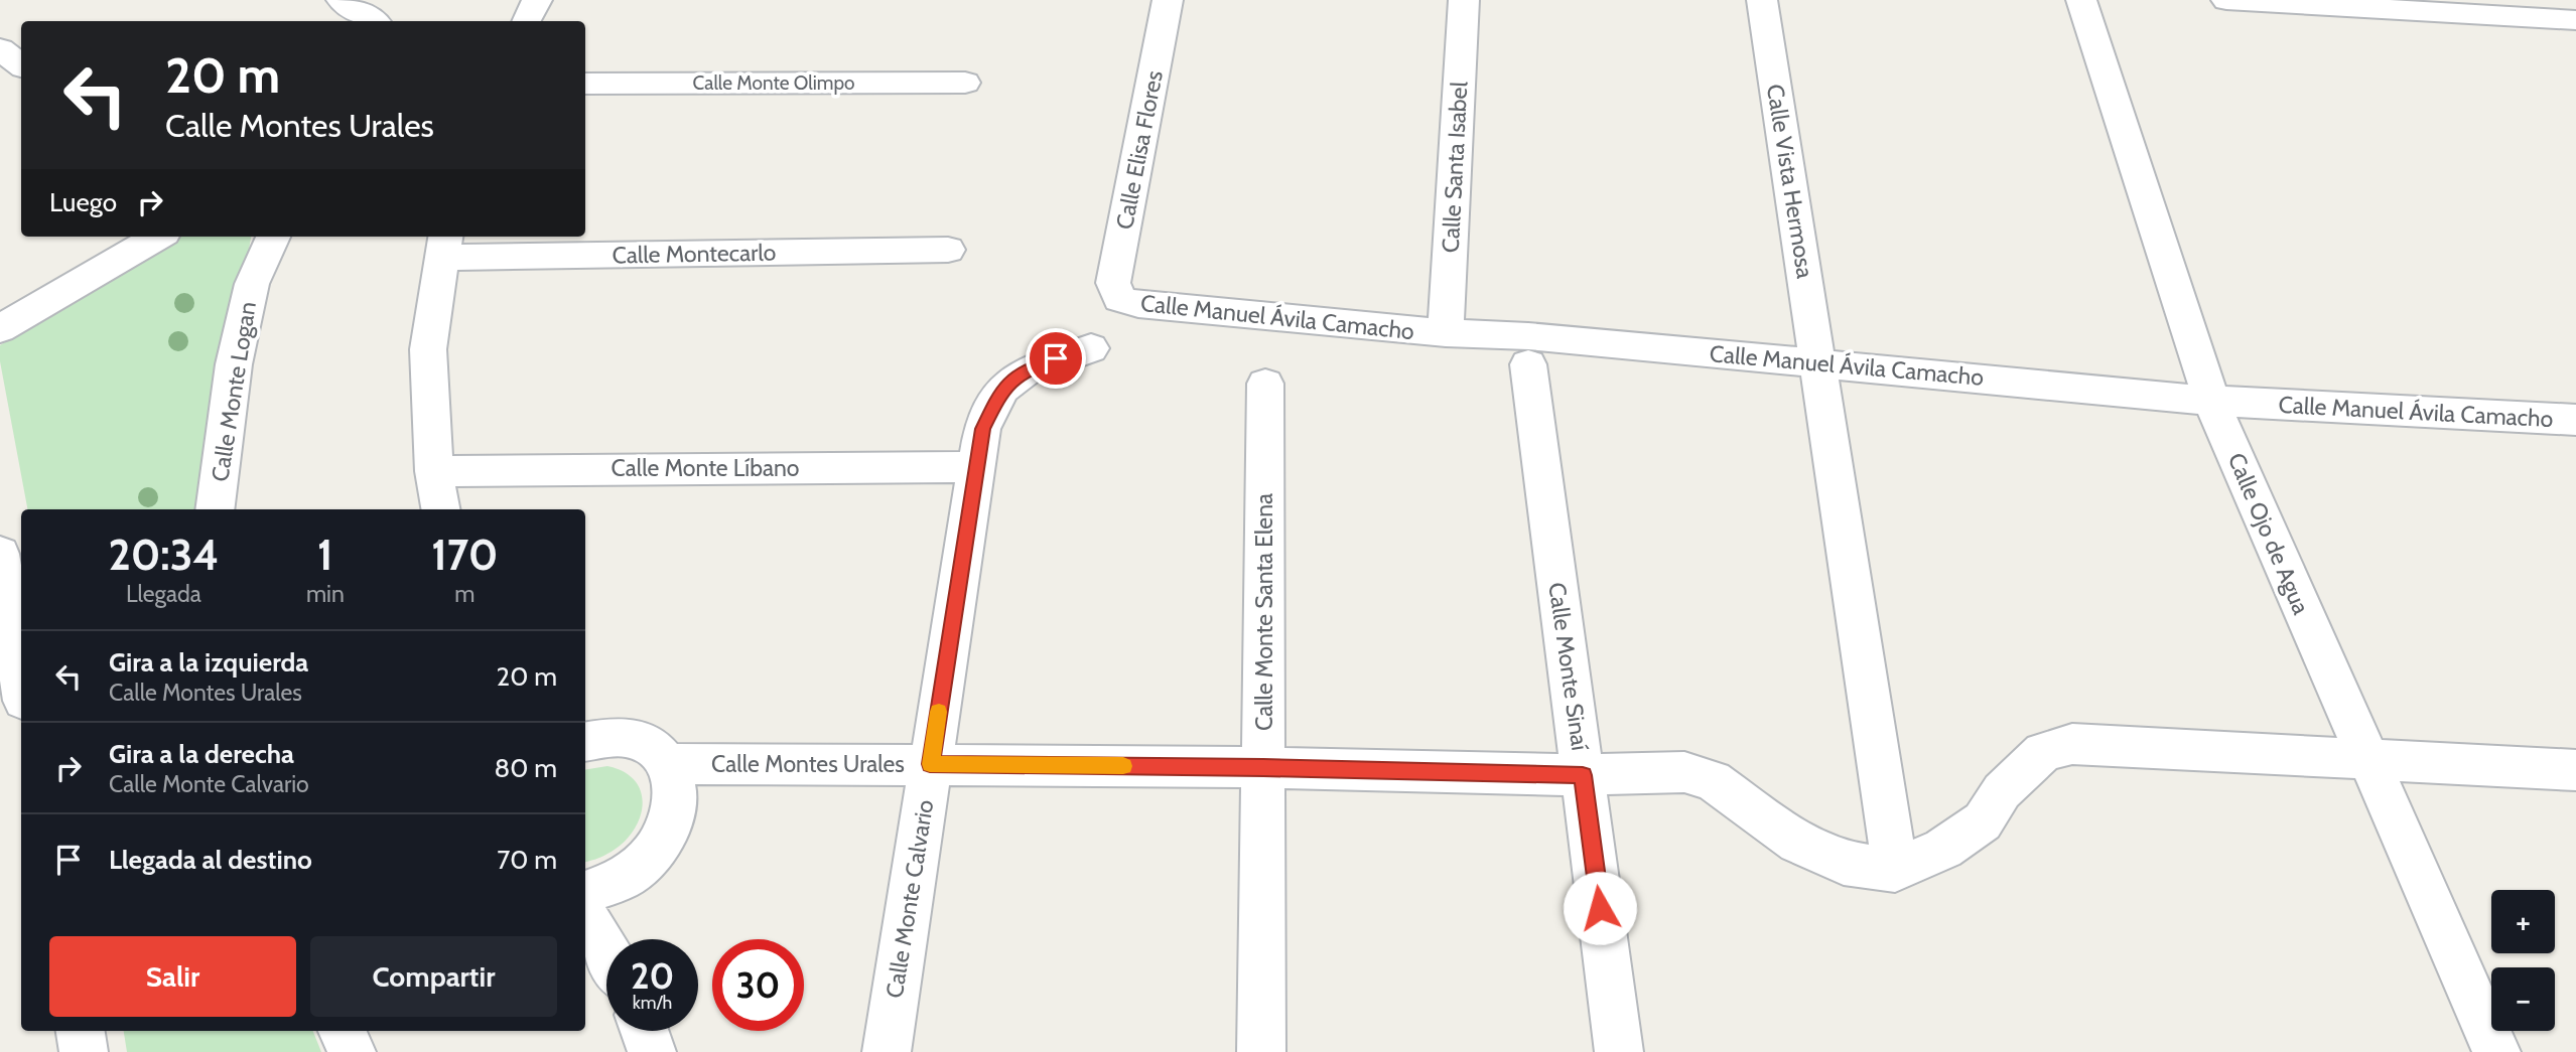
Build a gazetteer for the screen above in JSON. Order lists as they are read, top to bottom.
{
  "streets": {
    "street": [
      "Calle Monte Olimpo",
      "Calle Elisa Flores",
      "Calle Santa Isabel",
      "Calle Vista Hermosa",
      "Calle Montecarlo",
      "Calle Manuel Ávila Camacho",
      "Calle Monte Logan",
      "Calle Monte Líbano",
      "Calle Ojo de Agua",
      "Calle Monte Santa Elena",
      "Calle Monte Sinaí",
      "Calle Montes Urales",
      "Calle Monte Calvario"
    ]
  },
  "crossings": [
    ["Calle Elisa Flores", "Calle Manuel Ávila Camacho"],
    ["Calle Santa Isabel", "Calle Manuel Ávila Camacho"],
    ["Calle Vista Hermosa", "Calle Manuel Ávila Camacho"],
    ["Calle Vista Hermosa", "Calle Montes Urales"],
    ["Calle Manuel Ávila Camacho", "Calle Ojo de Agua"],
    ["Calle Monte Líbano", "Calle Monte Calvario"],
    ["Calle Monte Santa Elena", "Calle Montes Urales"],
    ["Calle Monte Sinaí", "Calle Montes Urales"],
    ["Calle Montes Urales", "Calle Monte Calvario"]
  ],
  "page": {
    "turn": ["20 m", "Calle Montes Urales"],
    "then": "Luego",
    "eta": [
      "20:34",
      "Llegada",
      "1",
      "min",
      "170",
      "m"
    ],
    "list": [
      {
        "name": "Gira a la izquierda",
        "note": "Calle Montes Urales",
        "value": "20 m"
      },
      {
        "name": "Gira a la derecha",
        "note": "Calle Monte Calvario",
        "value": "80 m"
      },
      {
        "name": "Llegada al destino",
        "value": "70 m"
      }
    ],
    "map_buttons": ["+", "−"],
    "buttons": ["Salir", "Compartir"],
    "speed": "20 km/h",
    "limit": "30"
  }
}
